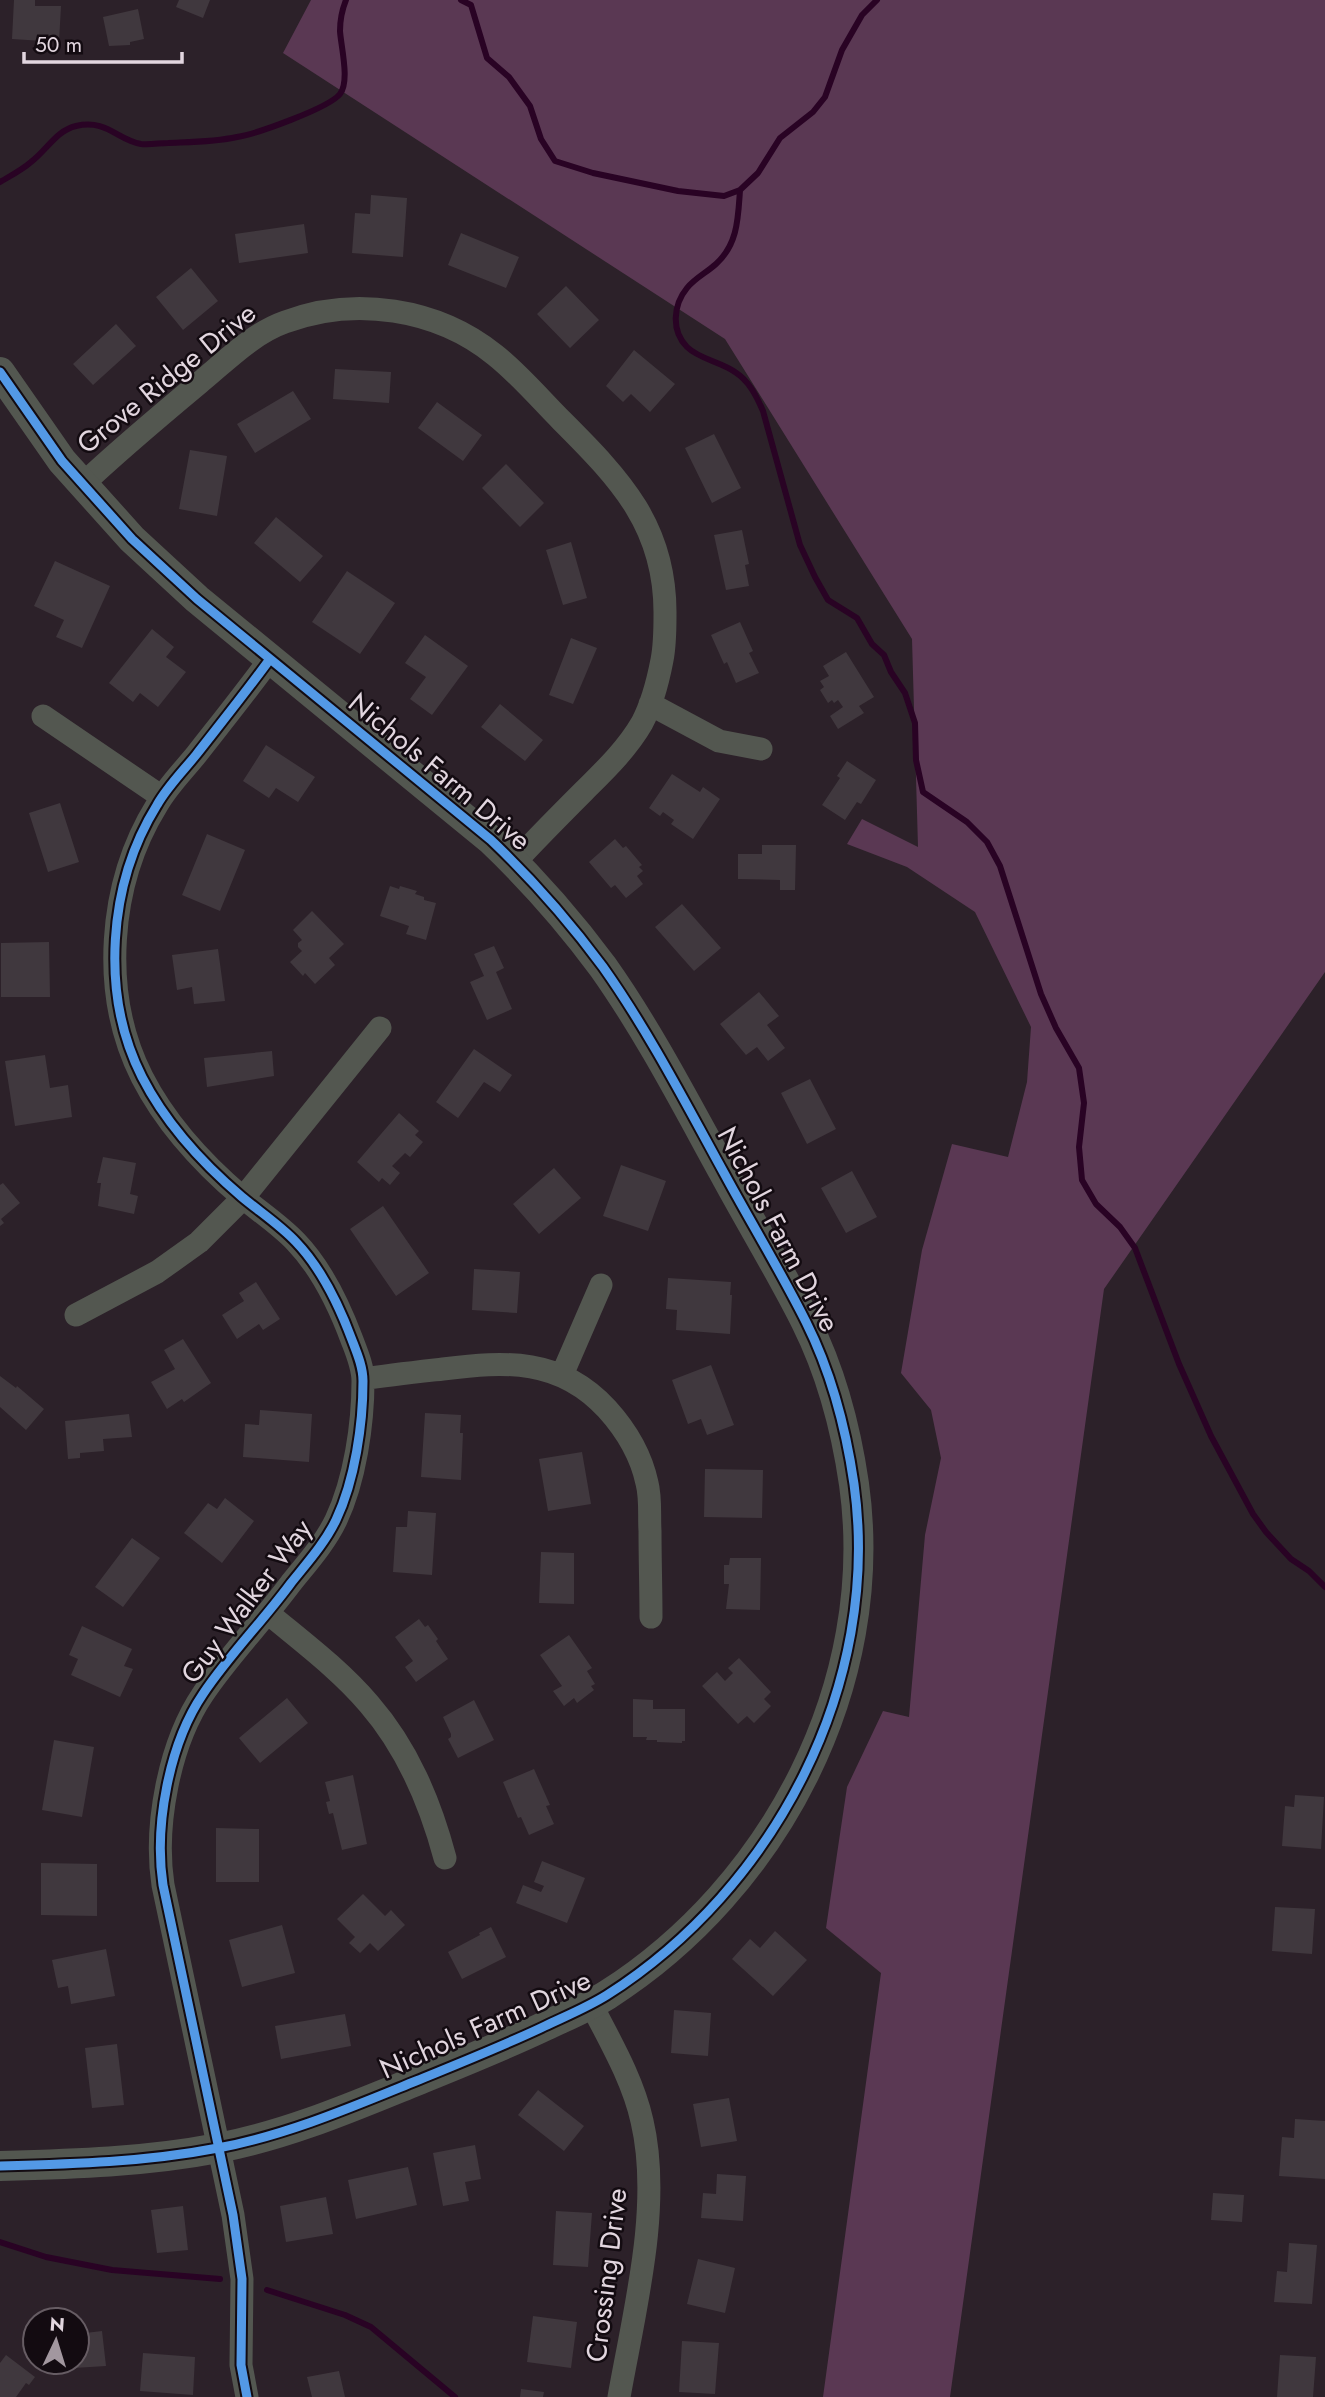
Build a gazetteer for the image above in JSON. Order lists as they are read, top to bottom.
{
  "streets": {
    "street": [
      "Grove Ridge Drive",
      "Nichols Farm Drive",
      "Guy Walker Way",
      "Crossing Drive"
    ]
  },
  "crossings": [
    ["Grove Ridge Drive", "Nichols Farm Drive"],
    ["Nichols Farm Drive", "Guy Walker Way"],
    ["Nichols Farm Drive", "Crossing Drive"]
  ],
  "scale_bar": "50 m",
  "north": "top"
}
